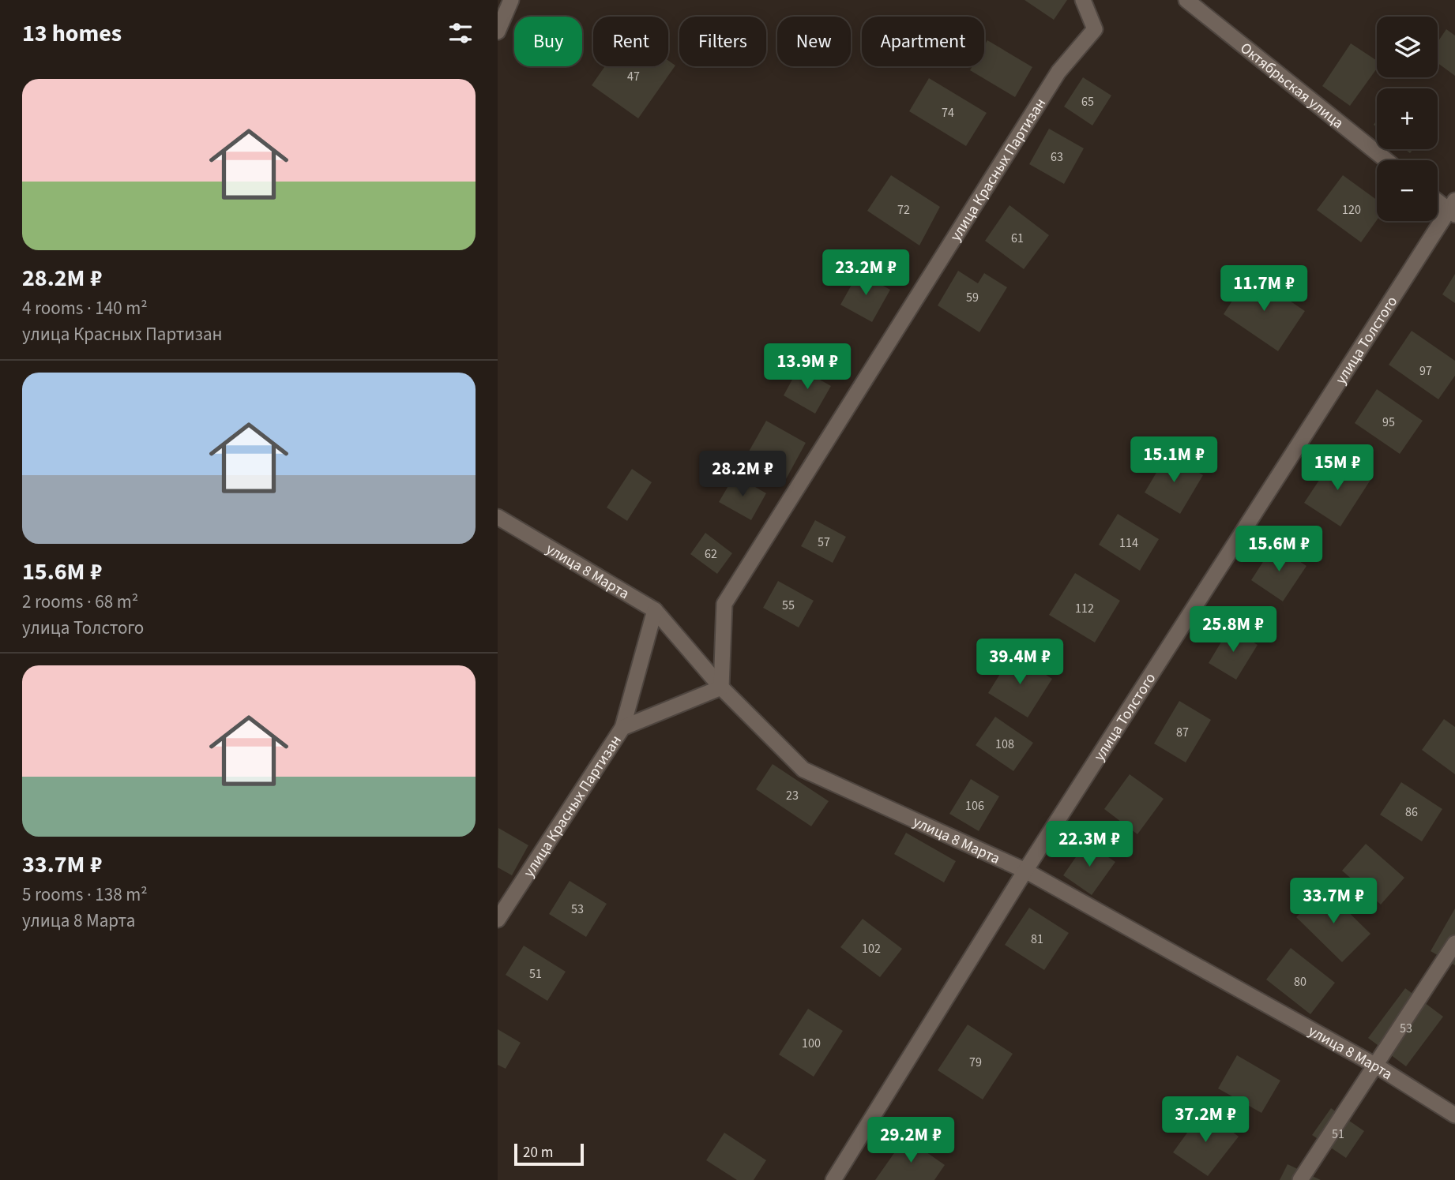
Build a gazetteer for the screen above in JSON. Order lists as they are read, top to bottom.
{
  "streets": {
    "street": [
      "Октябрьская улица",
      "улица Красных Партизан",
      "улица Толстого",
      "улица 8 Марта"
    ]
  },
  "crossings": [
    ["улица Красных Партизан", "улица 8 Марта"],
    ["улица Толстого", "улица 8 Марта"]
  ],
  "house_numbers": [
    "47",
    "65",
    "74",
    "63",
    "72",
    "120",
    "61",
    "59",
    "97",
    "95",
    "57",
    "114",
    "62",
    "55",
    "112",
    "87",
    "108",
    "23",
    "106",
    "86",
    "53",
    "81",
    "102",
    "51",
    "80",
    "53",
    "100",
    "79",
    "51"
  ],
  "scale_bar": "20 m",
  "page": {
    "heading": "13 homes",
    "map_buttons": ["+", "−"],
    "chip": [
      "Buy",
      "Rent",
      "Filters",
      "New",
      "Apartment"
    ],
    "list": [
      {
        "name": "28.2M ₽",
        "note": "4 rooms · 140 m² · улица Красных Партизан"
      },
      {
        "name": "15.6M ₽",
        "note": "2 rooms · 68 m² · улица Толстого"
      },
      {
        "name": "33.7M ₽",
        "note": "5 rooms · 138 m² · улица 8 Марта"
      }
    ],
    "price": [
      "23.2M ₽",
      "11.7M ₽",
      "13.9M ₽",
      "15.1M ₽",
      "15M ₽",
      "28.2M ₽",
      "15.6M ₽",
      "25.8M ₽",
      "39.4M ₽",
      "22.3M ₽",
      "33.7M ₽",
      "37.2M ₽",
      "29.2M ₽"
    ],
    "scale": "20 m"
  }
}
